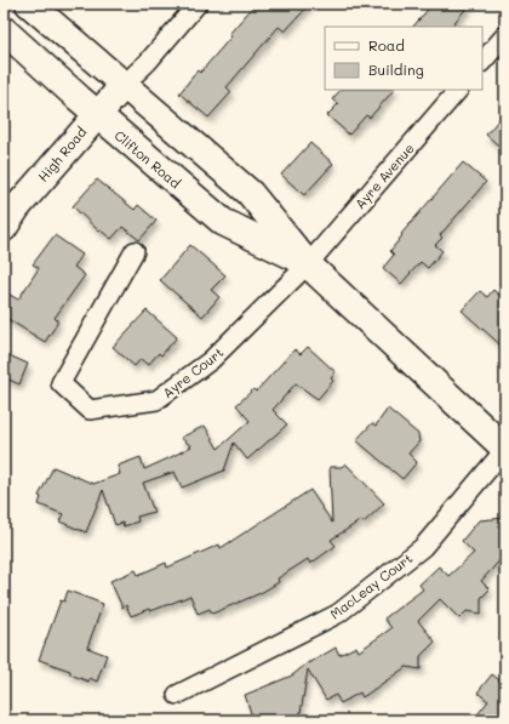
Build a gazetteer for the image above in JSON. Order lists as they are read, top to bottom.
{
  "streets": {
    "main road": ["High Road", "Clifton Road"],
    "street": ["Ayre Avenue", "Ayre Court", "MacLeay Court"]
  },
  "crossings": [
    ["High Road", "Clifton Road"],
    ["Clifton Road", "Ayre Avenue"],
    ["Clifton Road", "Ayre Court"],
    ["Clifton Road", "MacLeay Court"],
    ["Ayre Avenue", "Ayre Court"]
  ],
  "legend": ["Road", "Building"]
}
